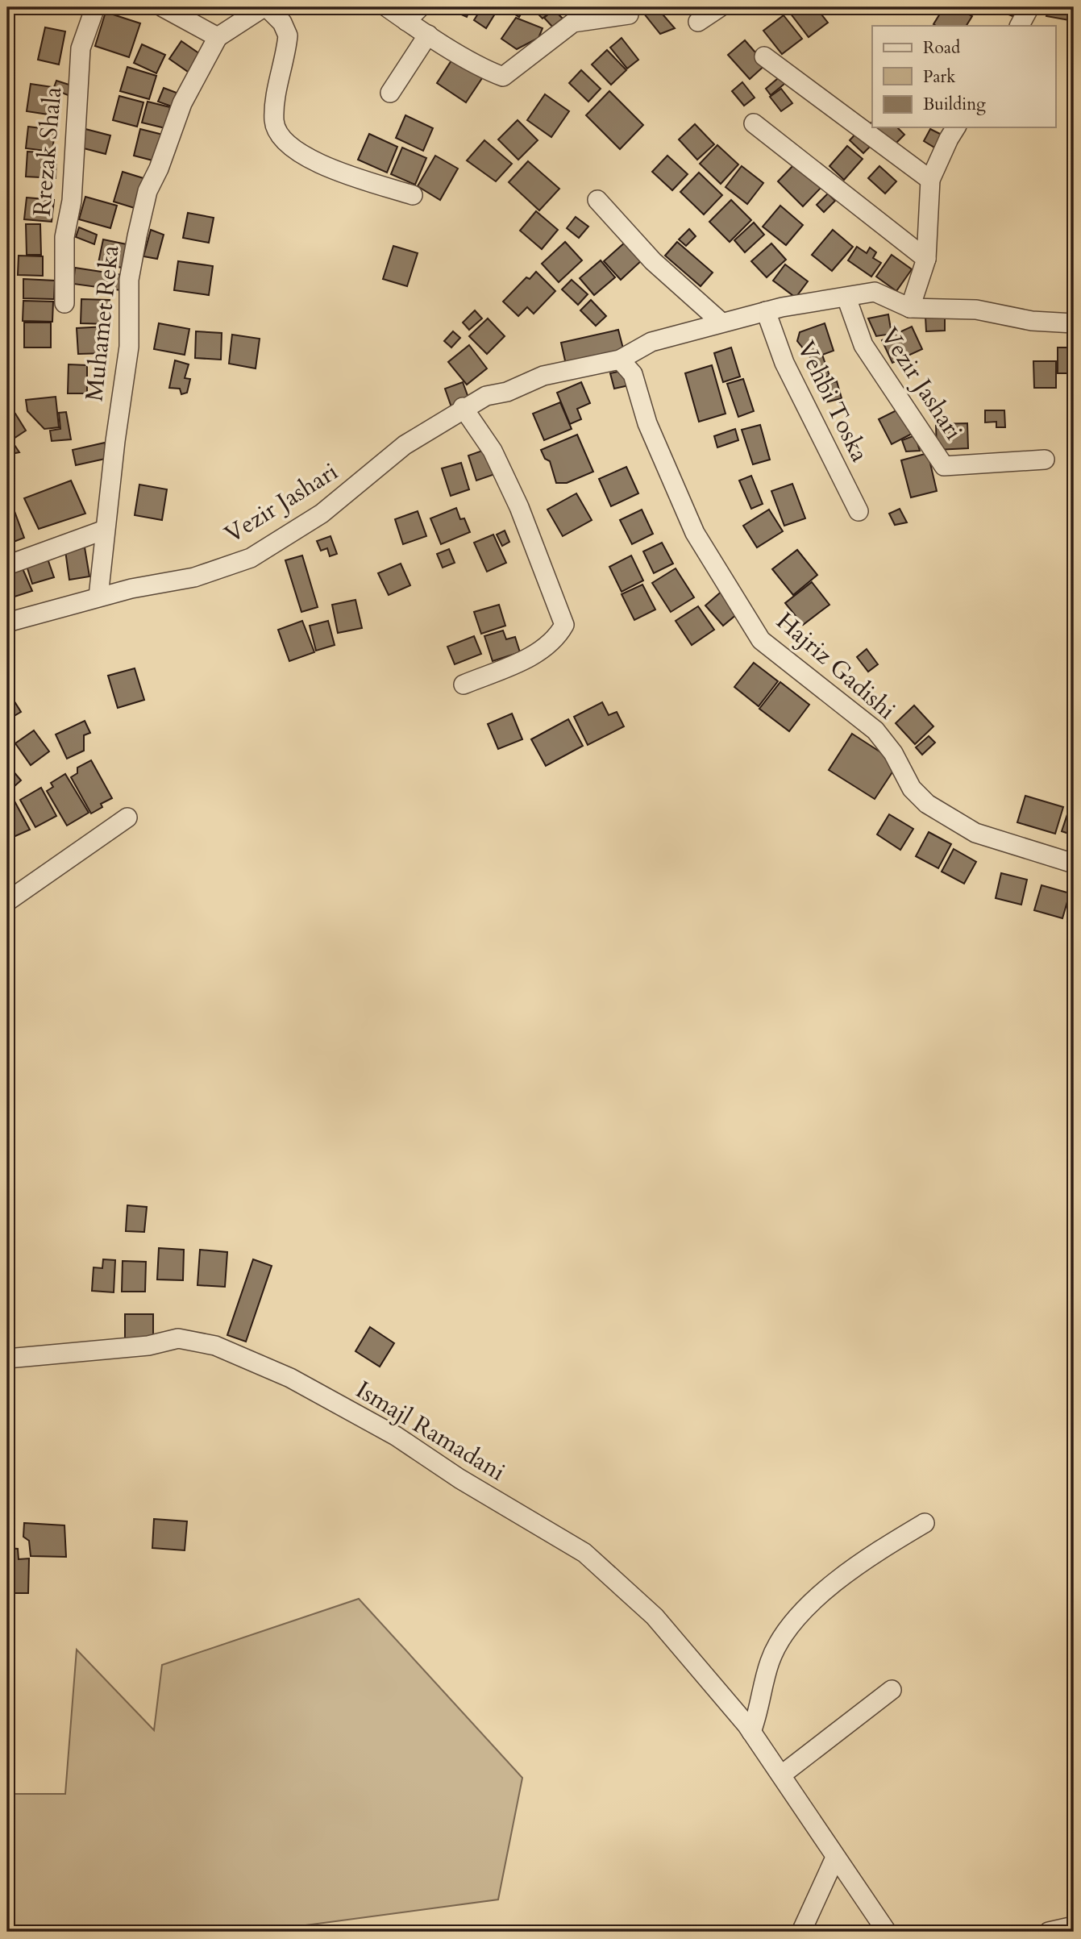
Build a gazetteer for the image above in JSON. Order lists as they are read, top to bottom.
{
  "streets": {
    "street": [
      "Rrezak Shala",
      "Muhamet Reka",
      "Vezir Jashari",
      "Vehbi Toska",
      "Hajriz Gadishi",
      "Ismajl Ramadani"
    ]
  },
  "crossings": [
    ["Muhamet Reka", "Vezir Jashari"],
    ["Vezir Jashari", "Vehbi Toska"],
    ["Vezir Jashari", "Hajriz Gadishi"]
  ],
  "legend": ["Road", "Park", "Building"]
}
